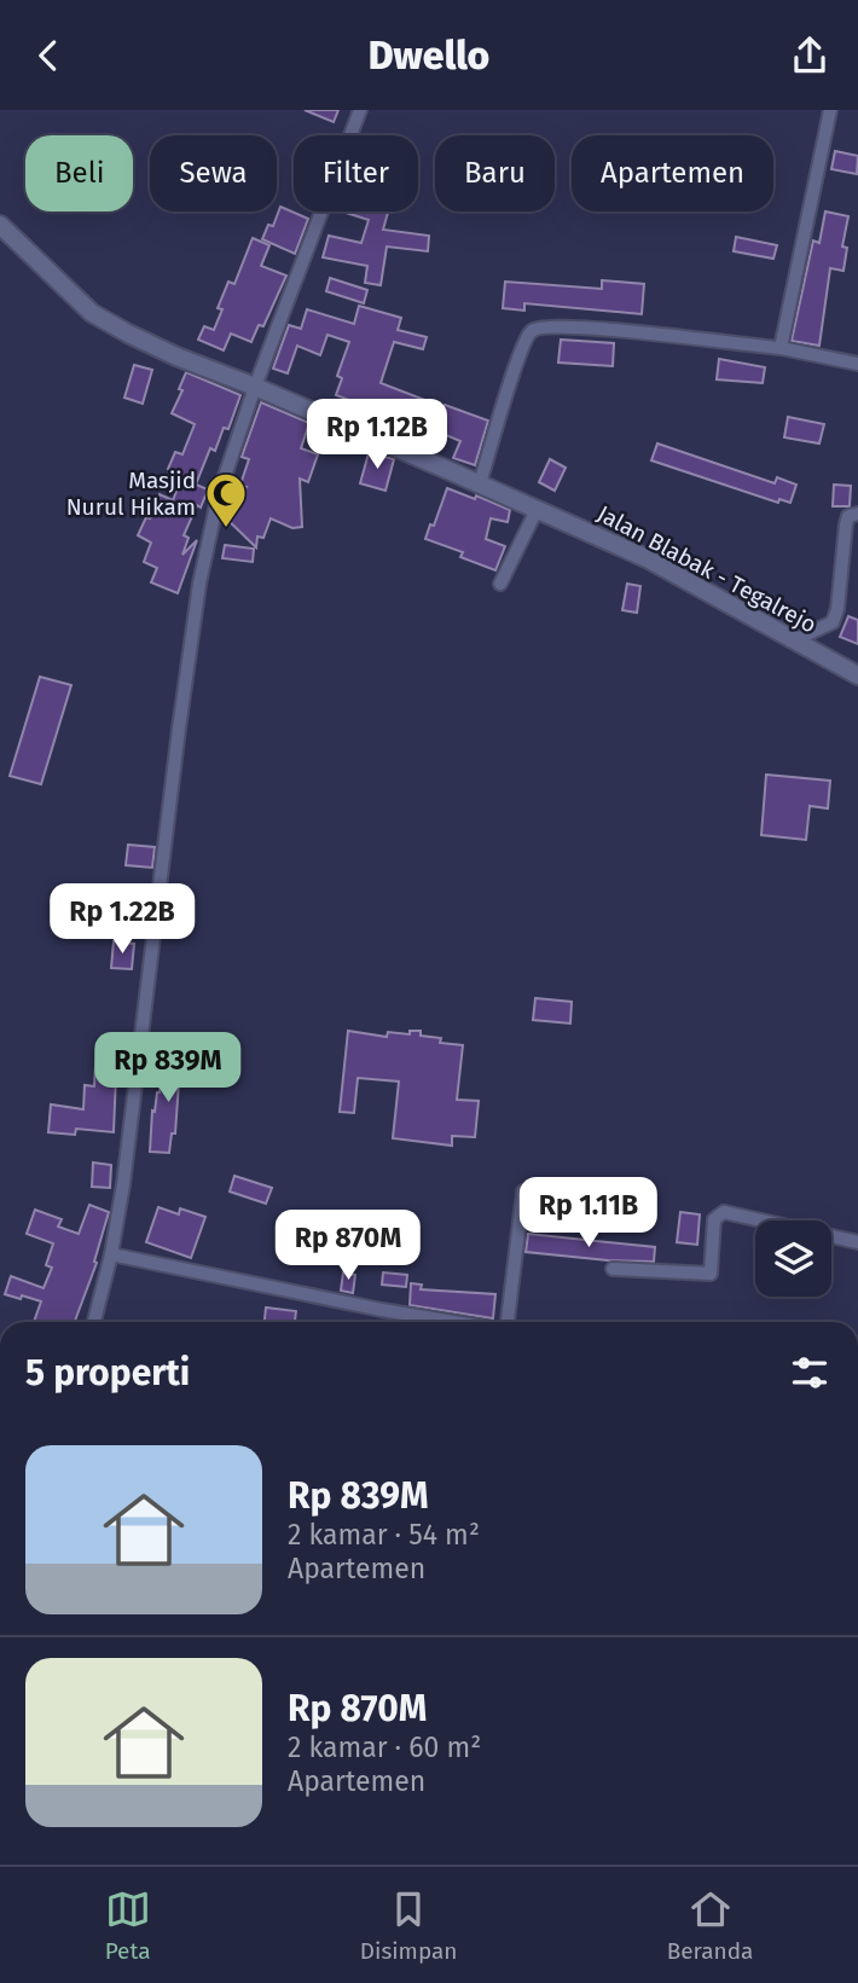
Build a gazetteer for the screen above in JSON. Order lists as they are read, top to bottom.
{
  "streets": {
    "street": ["Jalan Blabak - Tegalrejo"]
  },
  "places": {
    "mosque": ["Masjid Nurul Hikam"]
  },
  "page": {
    "header": "Dwello",
    "chip": [
      "Beli",
      "Sewa",
      "Filter",
      "Baru",
      "Apartemen"
    ],
    "price": [
      "Rp 1.12B",
      "Rp 1.22B",
      "Rp 839M",
      "Rp 1.11B",
      "Rp 870M"
    ],
    "heading": "5 properti",
    "list": [
      {
        "name": "Rp 839M",
        "note": "2 kamar · 54 m² · Apartemen"
      },
      {
        "name": "Rp 870M",
        "note": "2 kamar · 60 m² · Apartemen"
      }
    ],
    "tabs": ["Peta", "Disimpan", "Beranda"]
  }
}
